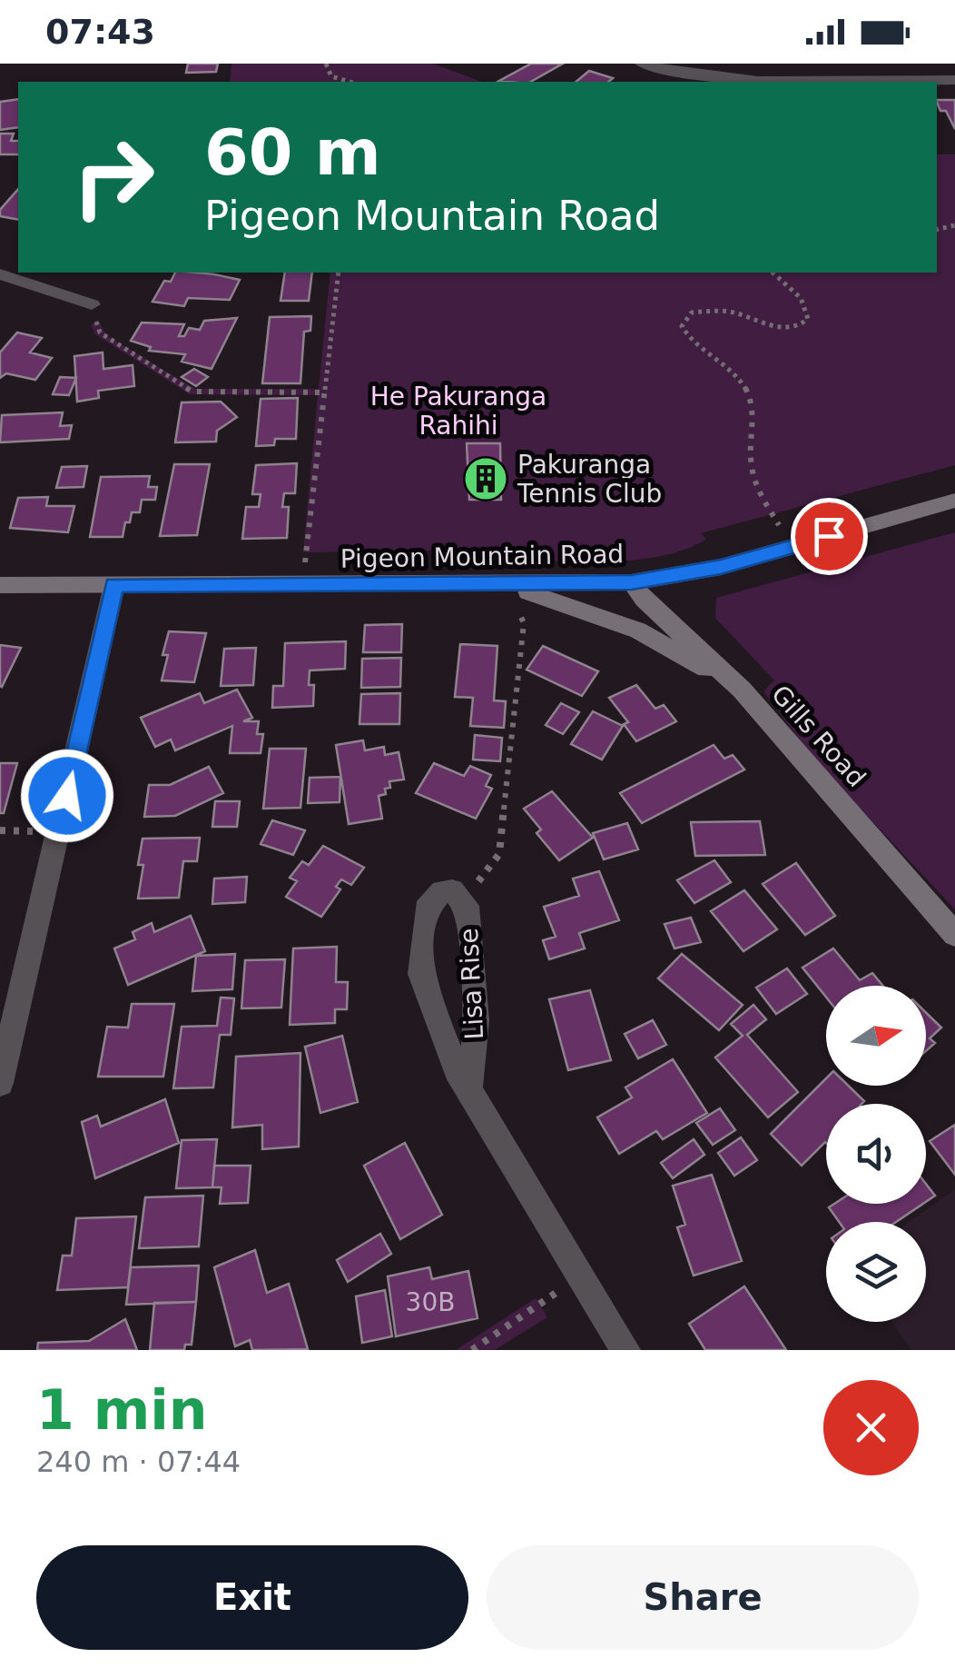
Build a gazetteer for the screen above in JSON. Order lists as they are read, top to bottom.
{
  "streets": {
    "main road": ["Pigeon Mountain Road", "Gills Road"],
    "street": ["Lisa Rise"]
  },
  "crossings": [
    ["Pigeon Mountain Road", "Gills Road"]
  ],
  "parks": ["He Pakuranga Rahihi"],
  "places": {
    "building": ["Pakuranga Tennis Club"]
  },
  "house_numbers": ["30B"],
  "north": "right",
  "page": {
    "status": "07:43",
    "turn": ["60 m", "Pigeon Mountain Road"],
    "heading": ["1 min", "240 m · 07:44"],
    "buttons": ["Exit", "Share"]
  }
}
